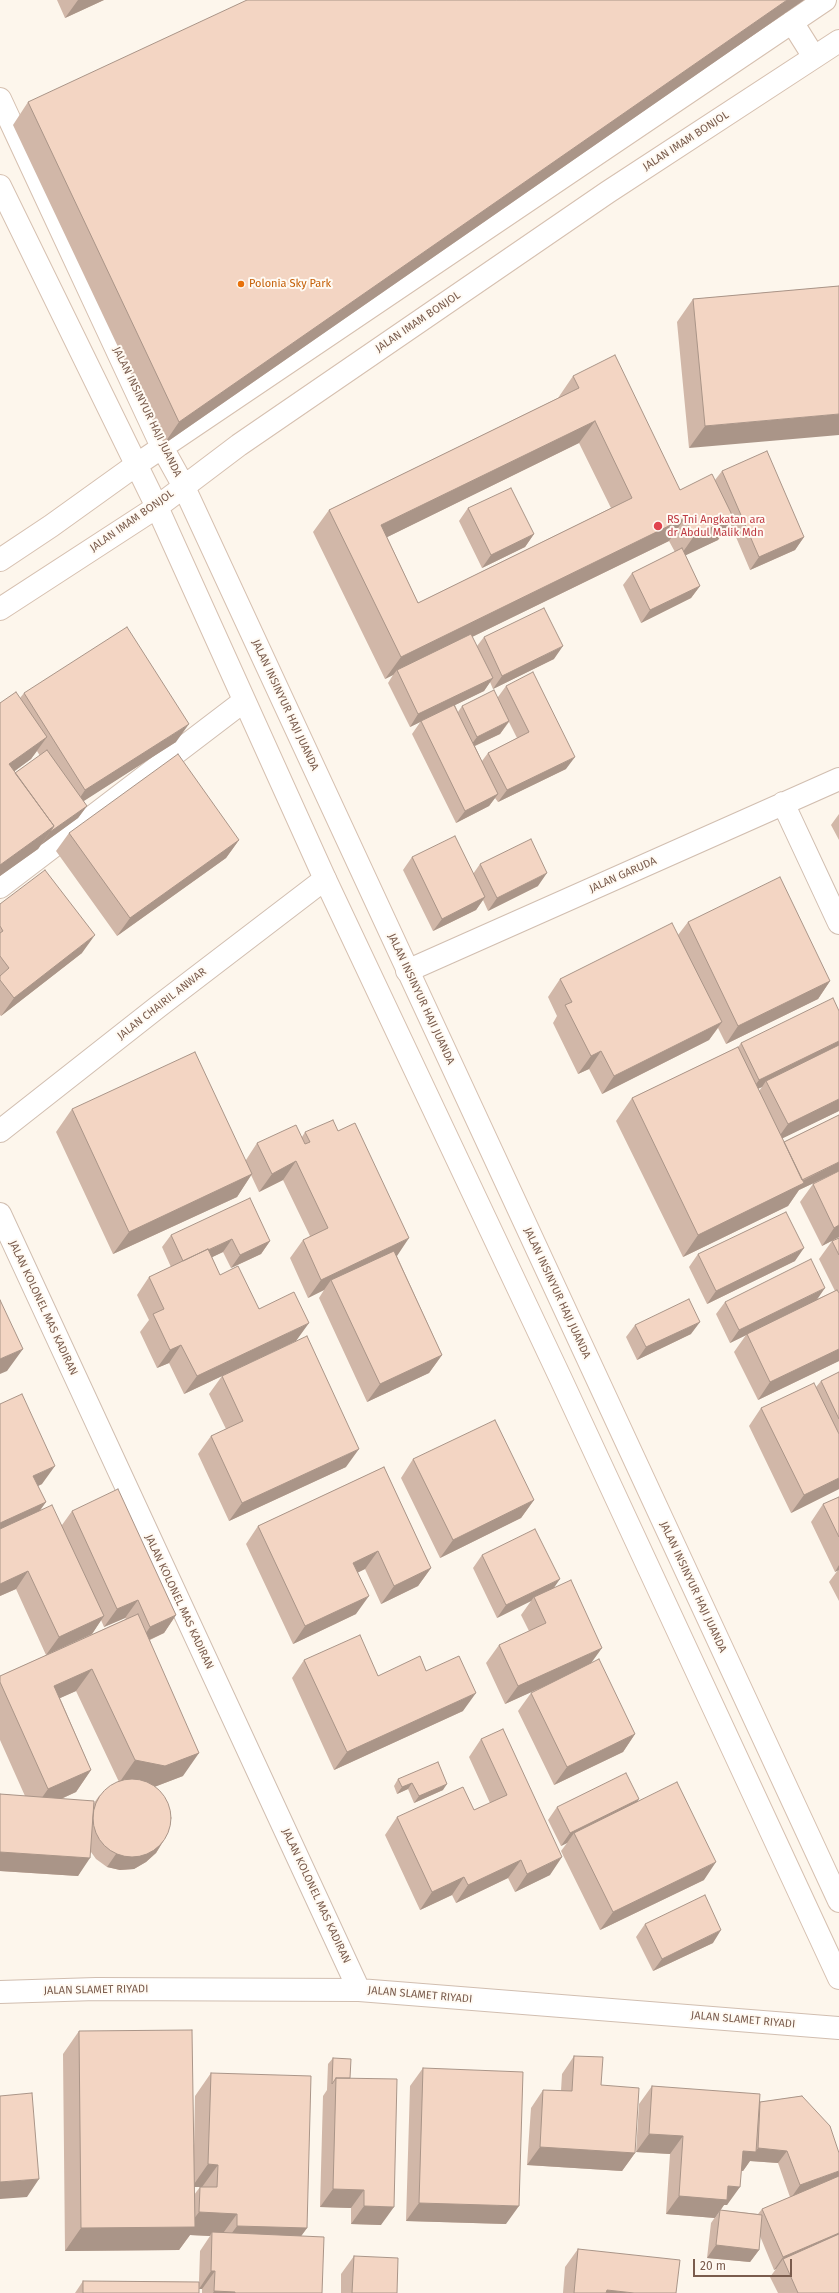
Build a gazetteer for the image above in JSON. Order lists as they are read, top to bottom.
{
  "streets": {
    "main road": [
      "JALAN IMAM BONJOL",
      "JALAN INSINYUR HAJI JUANDA",
      "JALAN GARUDA",
      "JALAN CHAIRIL ANWAR",
      "JALAN KOLONEL MAS KADIRAN",
      "JALAN SLAMET RIYADI"
    ]
  },
  "crossings": [
    ["JALAN IMAM BONJOL", "JALAN INSINYUR HAJI JUANDA"],
    ["JALAN INSINYUR HAJI JUANDA", "JALAN GARUDA"],
    ["JALAN KOLONEL MAS KADIRAN", "JALAN SLAMET RIYADI"]
  ],
  "places": ["Polonia Sky Park", "RS Tni Angkatan ara dr Abdul Malik Mdn"],
  "scale_bar": "20 m"
}
